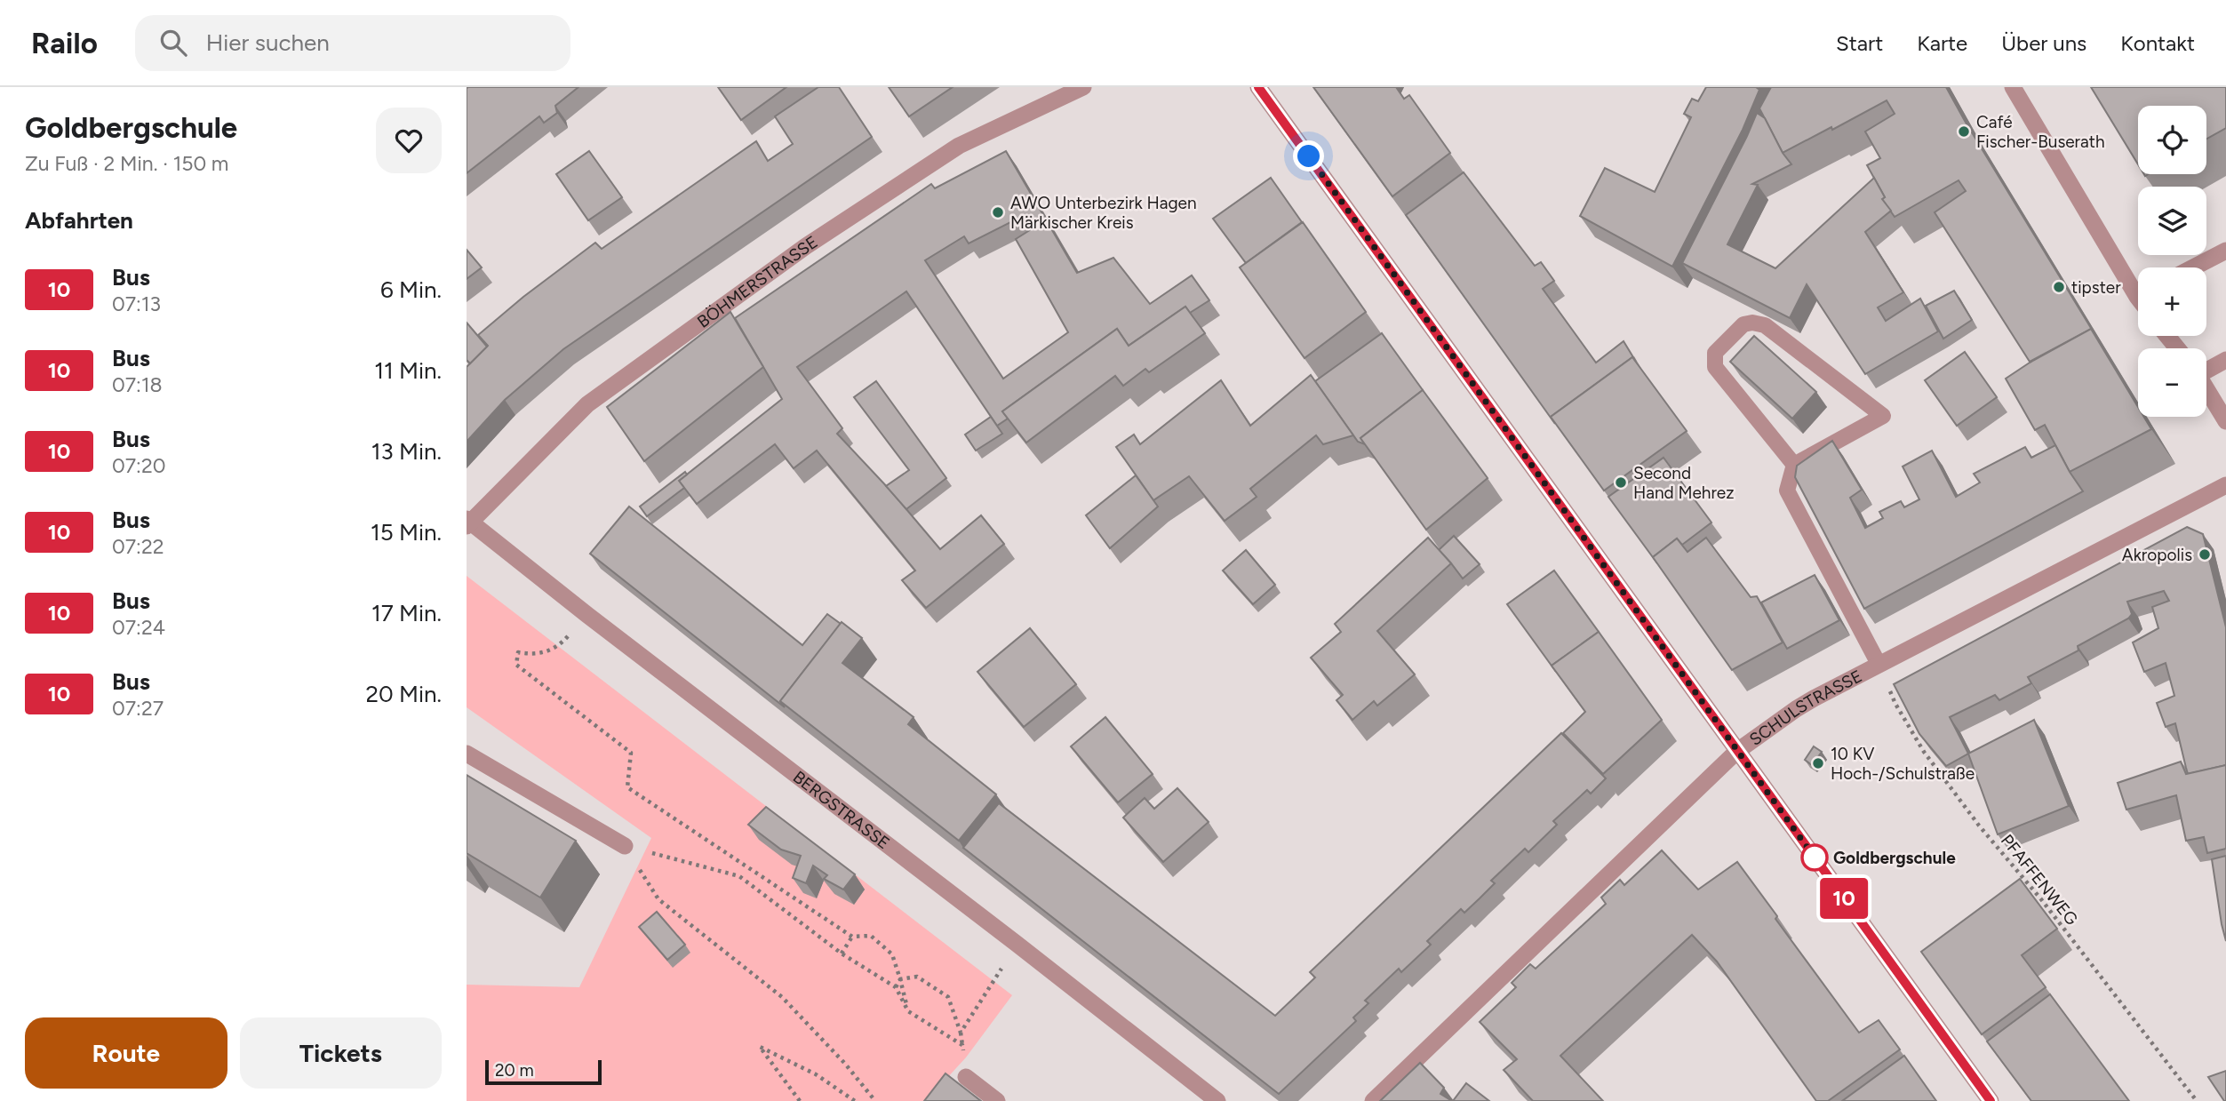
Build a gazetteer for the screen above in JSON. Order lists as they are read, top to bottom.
{
  "streets": {
    "street": ["BÖHMERSTRASSE", "SCHULSTRASSE", "BERGSTRASSE"],
    "path": ["PFAFFENWEG"]
  },
  "crossings": [
    ["BÖHMERSTRASSE", "BERGSTRASSE"],
    ["SCHULSTRASSE", "PFAFFENWEG"]
  ],
  "places": [
    "Café Fischer-Buserath",
    "AWO Unterbezirk Hagen Märkischer Kreis",
    "tipster",
    "Second Hand Mehrez",
    "Akropolis",
    "10 KV Hoch-/Schulstraße",
    "Goldbergschule"
  ],
  "lines": ["bus line 10"],
  "scale_bar": "20 m",
  "page": {
    "header": "Railo",
    "search": "Hier suchen",
    "nav": [
      "Start",
      "Karte",
      "Über uns",
      "Kontakt"
    ],
    "heading": [
      ["Goldbergschule", "Zu Fuß · 2 Min. · 150 m"],
      "Abfahrten"
    ],
    "on_map": "10",
    "map_buttons": ["+", "−"],
    "list": [
      {
        "mark": "10",
        "name": "Bus",
        "note": "07:13",
        "value": "6 Min."
      },
      {
        "mark": "10",
        "name": "Bus",
        "note": "07:18",
        "value": "11 Min."
      },
      {
        "mark": "10",
        "name": "Bus",
        "note": "07:20",
        "value": "13 Min."
      },
      {
        "mark": "10",
        "name": "Bus",
        "note": "07:22",
        "value": "15 Min."
      },
      {
        "mark": "10",
        "name": "Bus",
        "note": "07:24",
        "value": "17 Min."
      },
      {
        "mark": "10",
        "name": "Bus",
        "note": "07:27",
        "value": "20 Min."
      }
    ],
    "buttons": ["Route", "Tickets"],
    "scale": "20 m"
  }
}
